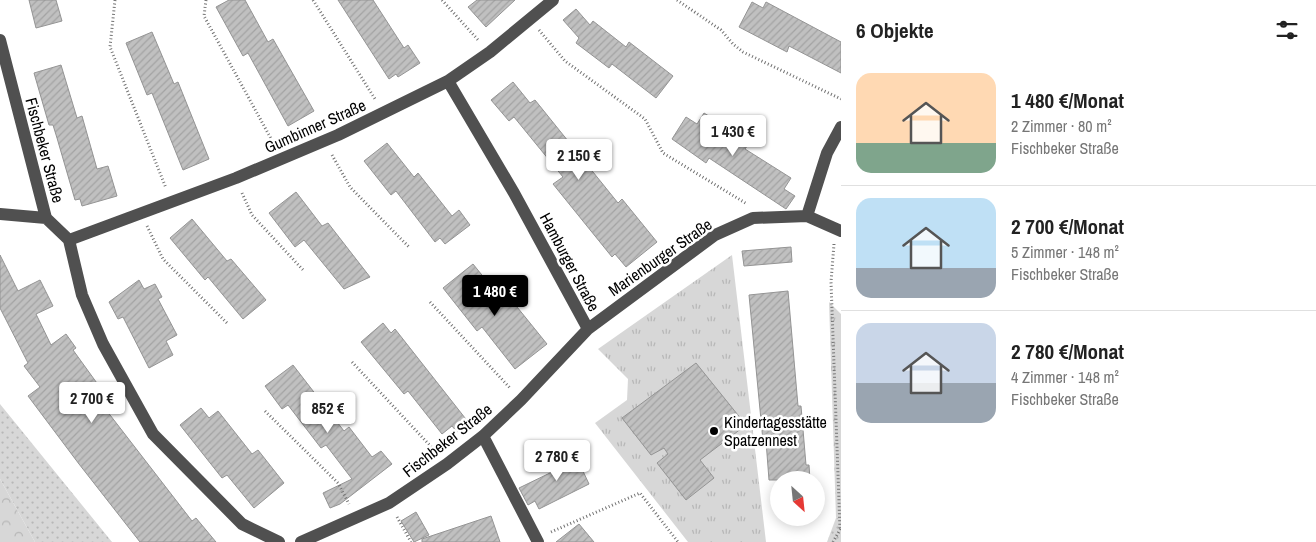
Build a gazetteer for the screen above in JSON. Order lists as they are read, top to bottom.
{
  "streets": {
    "street": [
      "Gumbinner Straße",
      "Fischbeker Straße",
      "Marienburger Straße",
      "Hamburger Straße"
    ]
  },
  "crossings": [
    ["Gumbinner Straße", "Fischbeker Straße"],
    ["Gumbinner Straße", "Hamburger Straße"],
    ["Fischbeker Straße", "Marienburger Straße"],
    ["Fischbeker Straße", "Hamburger Straße"],
    ["Marienburger Straße", "Hamburger Straße"]
  ],
  "places": ["Kindertagesstätte Spatzennest"],
  "north": "bottom right",
  "page": {
    "heading": "6 Objekte",
    "list": [
      {
        "name": "1 480 €/Monat",
        "note": "2 Zimmer · 80 m² · Fischbeker Straße"
      },
      {
        "name": "2 700 €/Monat",
        "note": "5 Zimmer · 148 m² · Fischbeker Straße"
      },
      {
        "name": "2 780 €/Monat",
        "note": "4 Zimmer · 148 m² · Fischbeker Straße"
      }
    ],
    "price": [
      "1 430 €",
      "2 150 €",
      "1 480 €",
      "2 700 €",
      "852 €",
      "2 780 €"
    ]
  }
}
